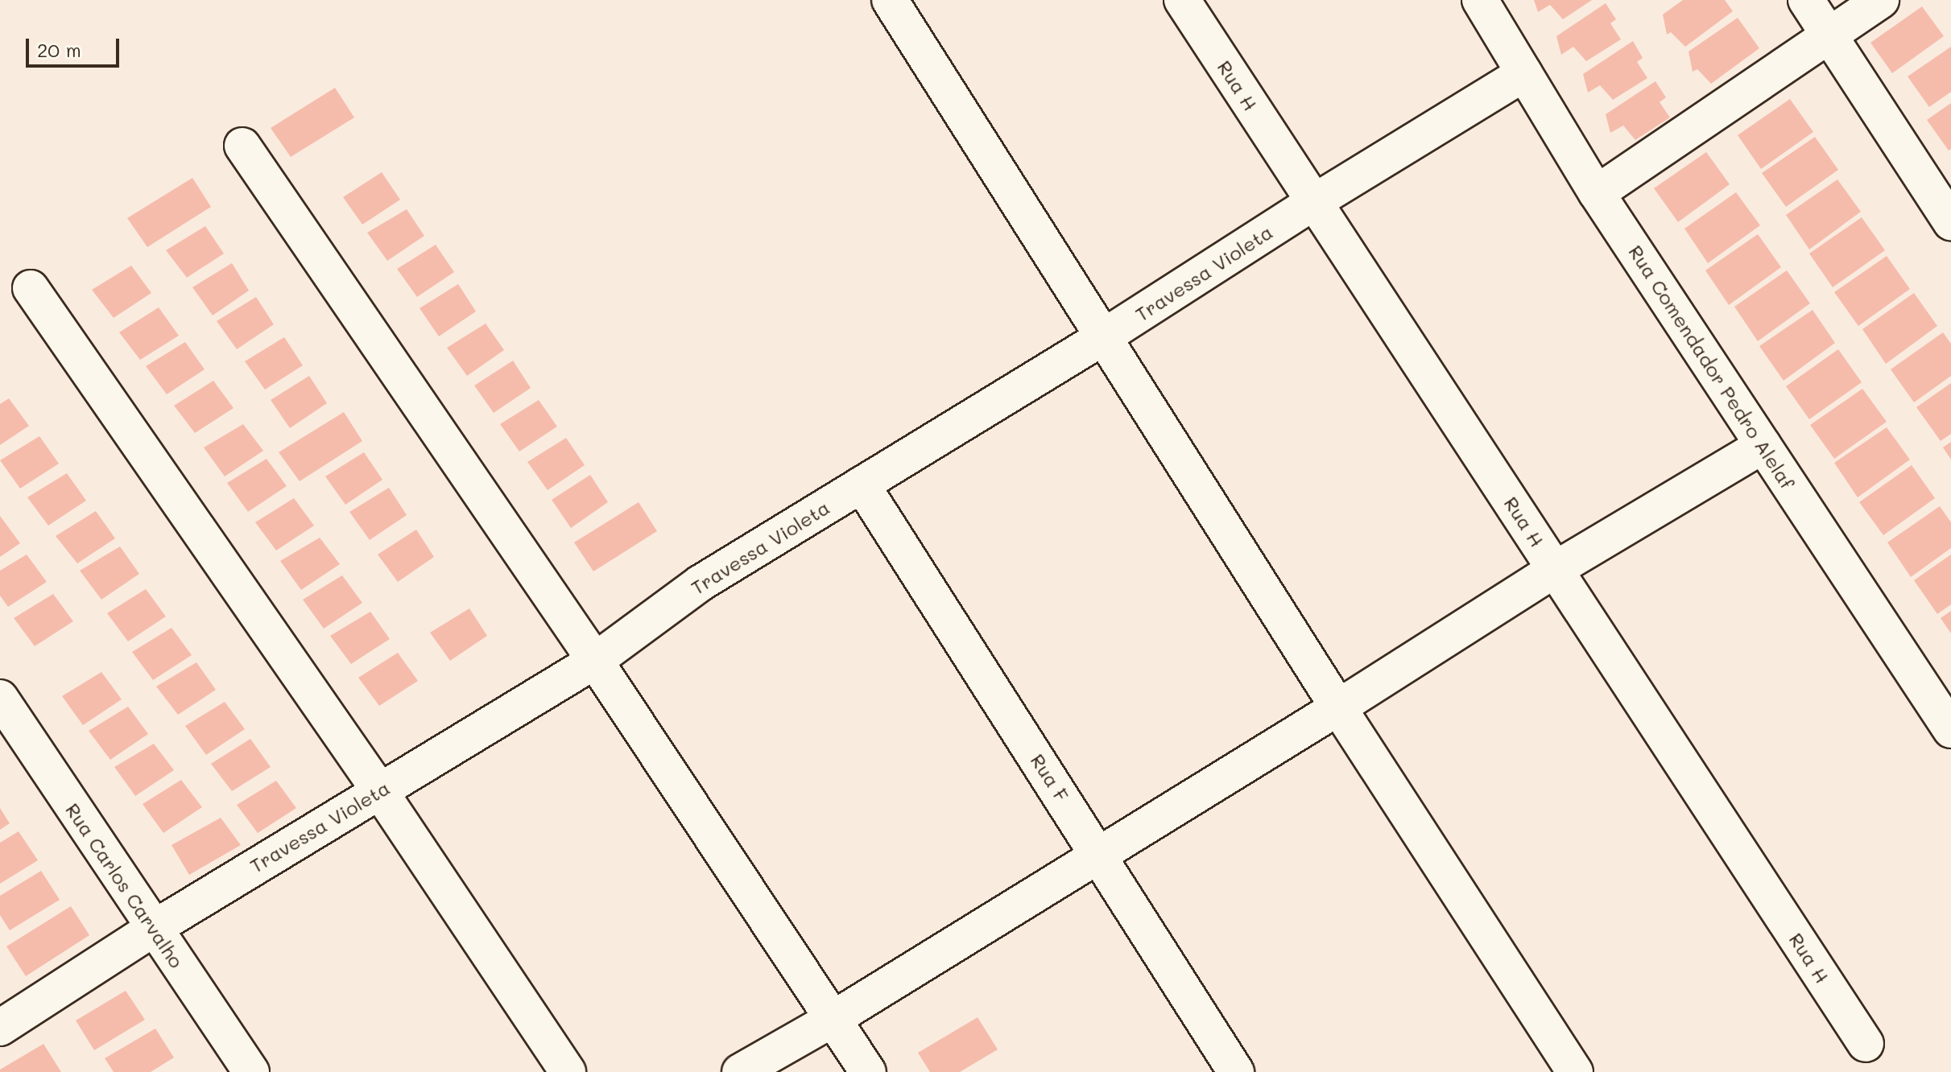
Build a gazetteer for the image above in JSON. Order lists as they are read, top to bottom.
{
  "streets": {
    "street": [
      "Rua H",
      "Travessa Violeta",
      "Rua Comendador Pedro Alelaf",
      "Rua F",
      "Rua Carlos Carvalho"
    ]
  },
  "crossings": [
    ["Rua H", "Travessa Violeta"],
    ["Travessa Violeta", "Rua Comendador Pedro Alelaf"],
    ["Travessa Violeta", "Rua F"],
    ["Travessa Violeta", "Rua Carlos Carvalho"]
  ],
  "scale_bar": "20 m"
}
